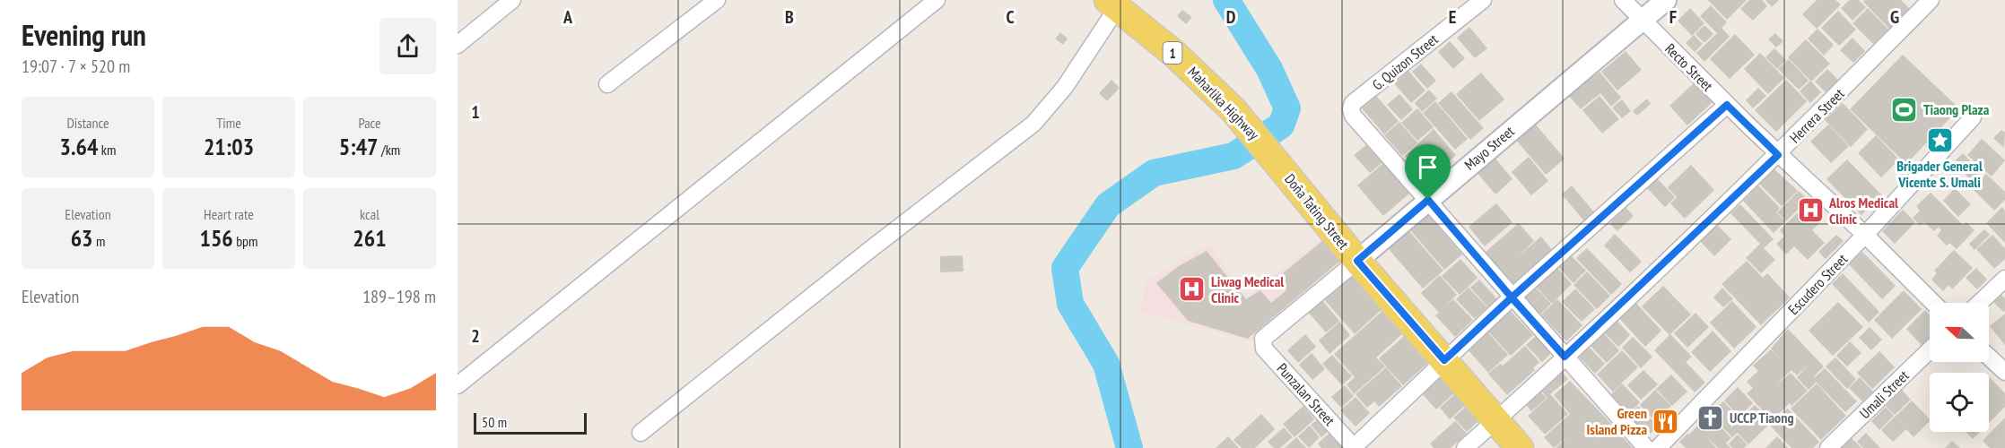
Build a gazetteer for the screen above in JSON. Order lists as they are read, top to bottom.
{
  "streets": {
    "main road": ["1", "Maharlika Highway", "Doña Tating Street"],
    "street": [
      "G. Quizon Street",
      "Recto Street",
      "Herrera Street",
      "Mayo Street",
      "Escudero Street",
      "Punzalan Street",
      "Umali Street"
    ]
  },
  "crossings": [
    ["G. Quizon Street", "Mayo Street"],
    ["Recto Street", "Herrera Street"],
    ["Recto Street", "Mayo Street"],
    ["Recto Street", "Escudero Street"],
    ["Maharlika Highway", "Doña Tating Street"],
    ["Herrera Street", "Doña Tating Street"],
    ["Mayo Street", "Doña Tating Street"],
    ["Mayo Street", "Punzalan Street"]
  ],
  "places": {
    "sports": ["Tiaong Plaza"],
    "place": ["Brigader General Vicente S. Umali"],
    "hospital": ["Alros Medical Clinic", "Liwag Medical Clinic"],
    "church": ["UCCP Tiaong"],
    "restaurant": ["Green Island Pizza"]
  },
  "scale_bar": "50 m",
  "north": "left",
  "page": {
    "heading": ["Evening run", "19:07 · 7 × 520 m"],
    "stats": [
      ["Distance", "3.64 km"],
      ["Time", "21:03"],
      ["Pace", "5:47 /km"],
      ["Elevation", "63 m"],
      ["Heart rate", "156 bpm"],
      ["kcal", "261"]
    ],
    "chart": ["Elevation", "189–198 m"],
    "scale": "50 m"
  },
  "grid": {
    "columns": [
      "A",
      "B",
      "C",
      "D",
      "E",
      "F",
      "G"
    ],
    "rows": ["1", "2"]
  }
}
